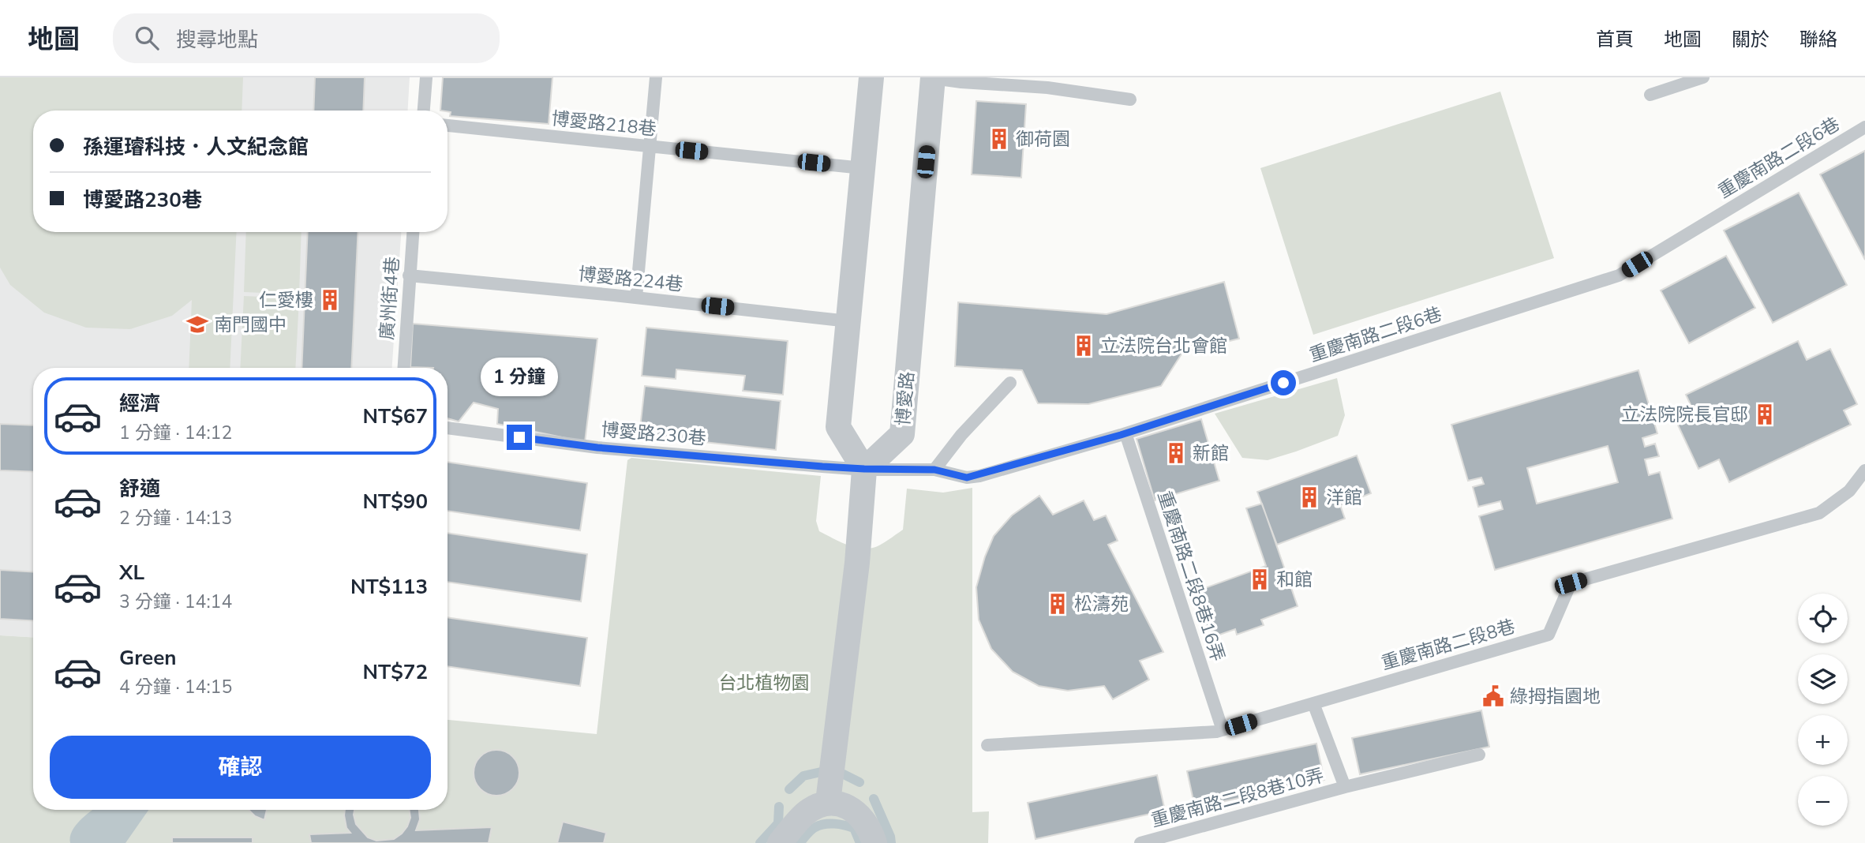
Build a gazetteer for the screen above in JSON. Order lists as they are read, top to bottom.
{
  "streets": {
    "street": ["博愛路"],
    "lane": [
      "博愛路218巷",
      "重慶南路二段6巷",
      "博愛路224巷",
      "廣州街4巷",
      "博愛路230巷",
      "重慶南路二段8巷16弄",
      "重慶南路二段8巷",
      "重慶南路二段8巷10弄"
    ]
  },
  "crossings": [
    ["重慶南路二段6巷", "博愛路"],
    ["重慶南路二段6巷", "博愛路230巷"],
    ["重慶南路二段6巷", "重慶南路二段8巷16弄"],
    ["博愛路224巷", "廣州街4巷"],
    ["博愛路", "博愛路230巷"],
    ["重慶南路二段8巷16弄", "重慶南路二段8巷"],
    ["重慶南路二段8巷", "重慶南路二段8巷10弄"]
  ],
  "parks": ["台北植物園"],
  "places": {
    "building": [
      "御荷園",
      "仁愛樓",
      "立法院台北會館",
      "立法院院長官邸",
      "新館",
      "洋館",
      "和館",
      "松濤苑"
    ],
    "school or university": ["南門國中"],
    "public building": ["綠拇指園地"]
  },
  "page": {
    "header": "地圖",
    "search": "搜尋地點",
    "nav": [
      "首頁",
      "地圖",
      "關於",
      "聯絡"
    ],
    "banner": ["孫運璿科技．人文紀念館", "博愛路230巷"],
    "bubble": "1 分鐘",
    "list": [
      {
        "name": "經濟",
        "note": "1 分鐘 · 14:12",
        "value": "NT$67"
      },
      {
        "name": "舒適",
        "note": "2 分鐘 · 14:13",
        "value": "NT$90"
      },
      {
        "name": "XL",
        "note": "3 分鐘 · 14:14",
        "value": "NT$113"
      },
      {
        "name": "Green",
        "note": "4 分鐘 · 14:15",
        "value": "NT$72"
      }
    ],
    "map_buttons": ["+", "−"],
    "buttons": "確認"
  }
}
